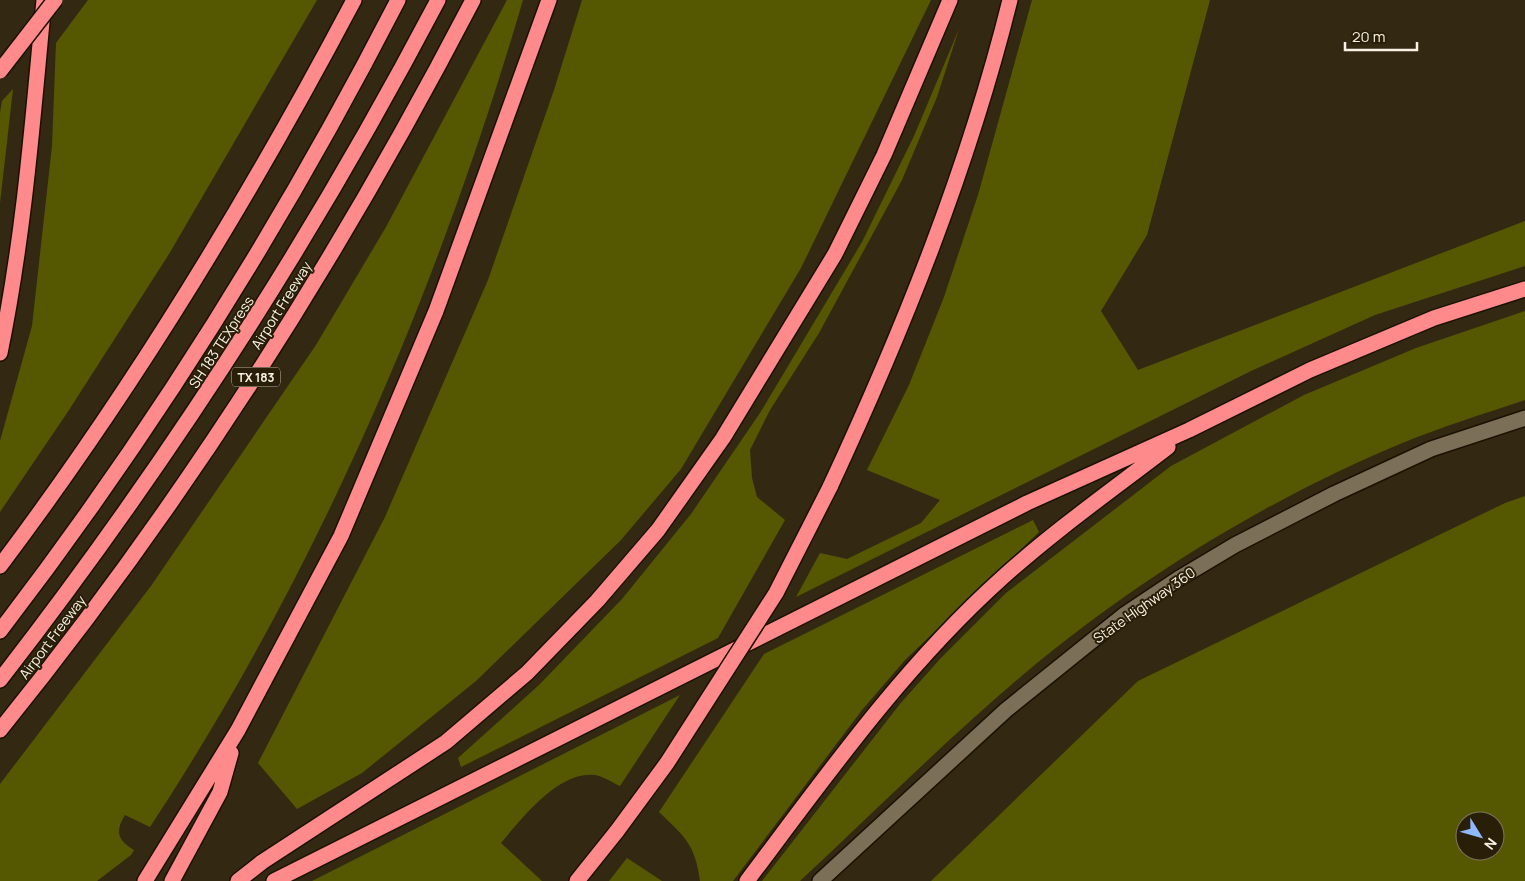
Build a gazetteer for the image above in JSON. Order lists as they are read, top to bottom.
{
  "streets": {
    "highway": ["Airport Freeway", "SH 183 TEXpress", "TX 183"],
    "main road": ["State Highway 360"]
  },
  "scale_bar": "20 m",
  "north": "bottom right"
}
